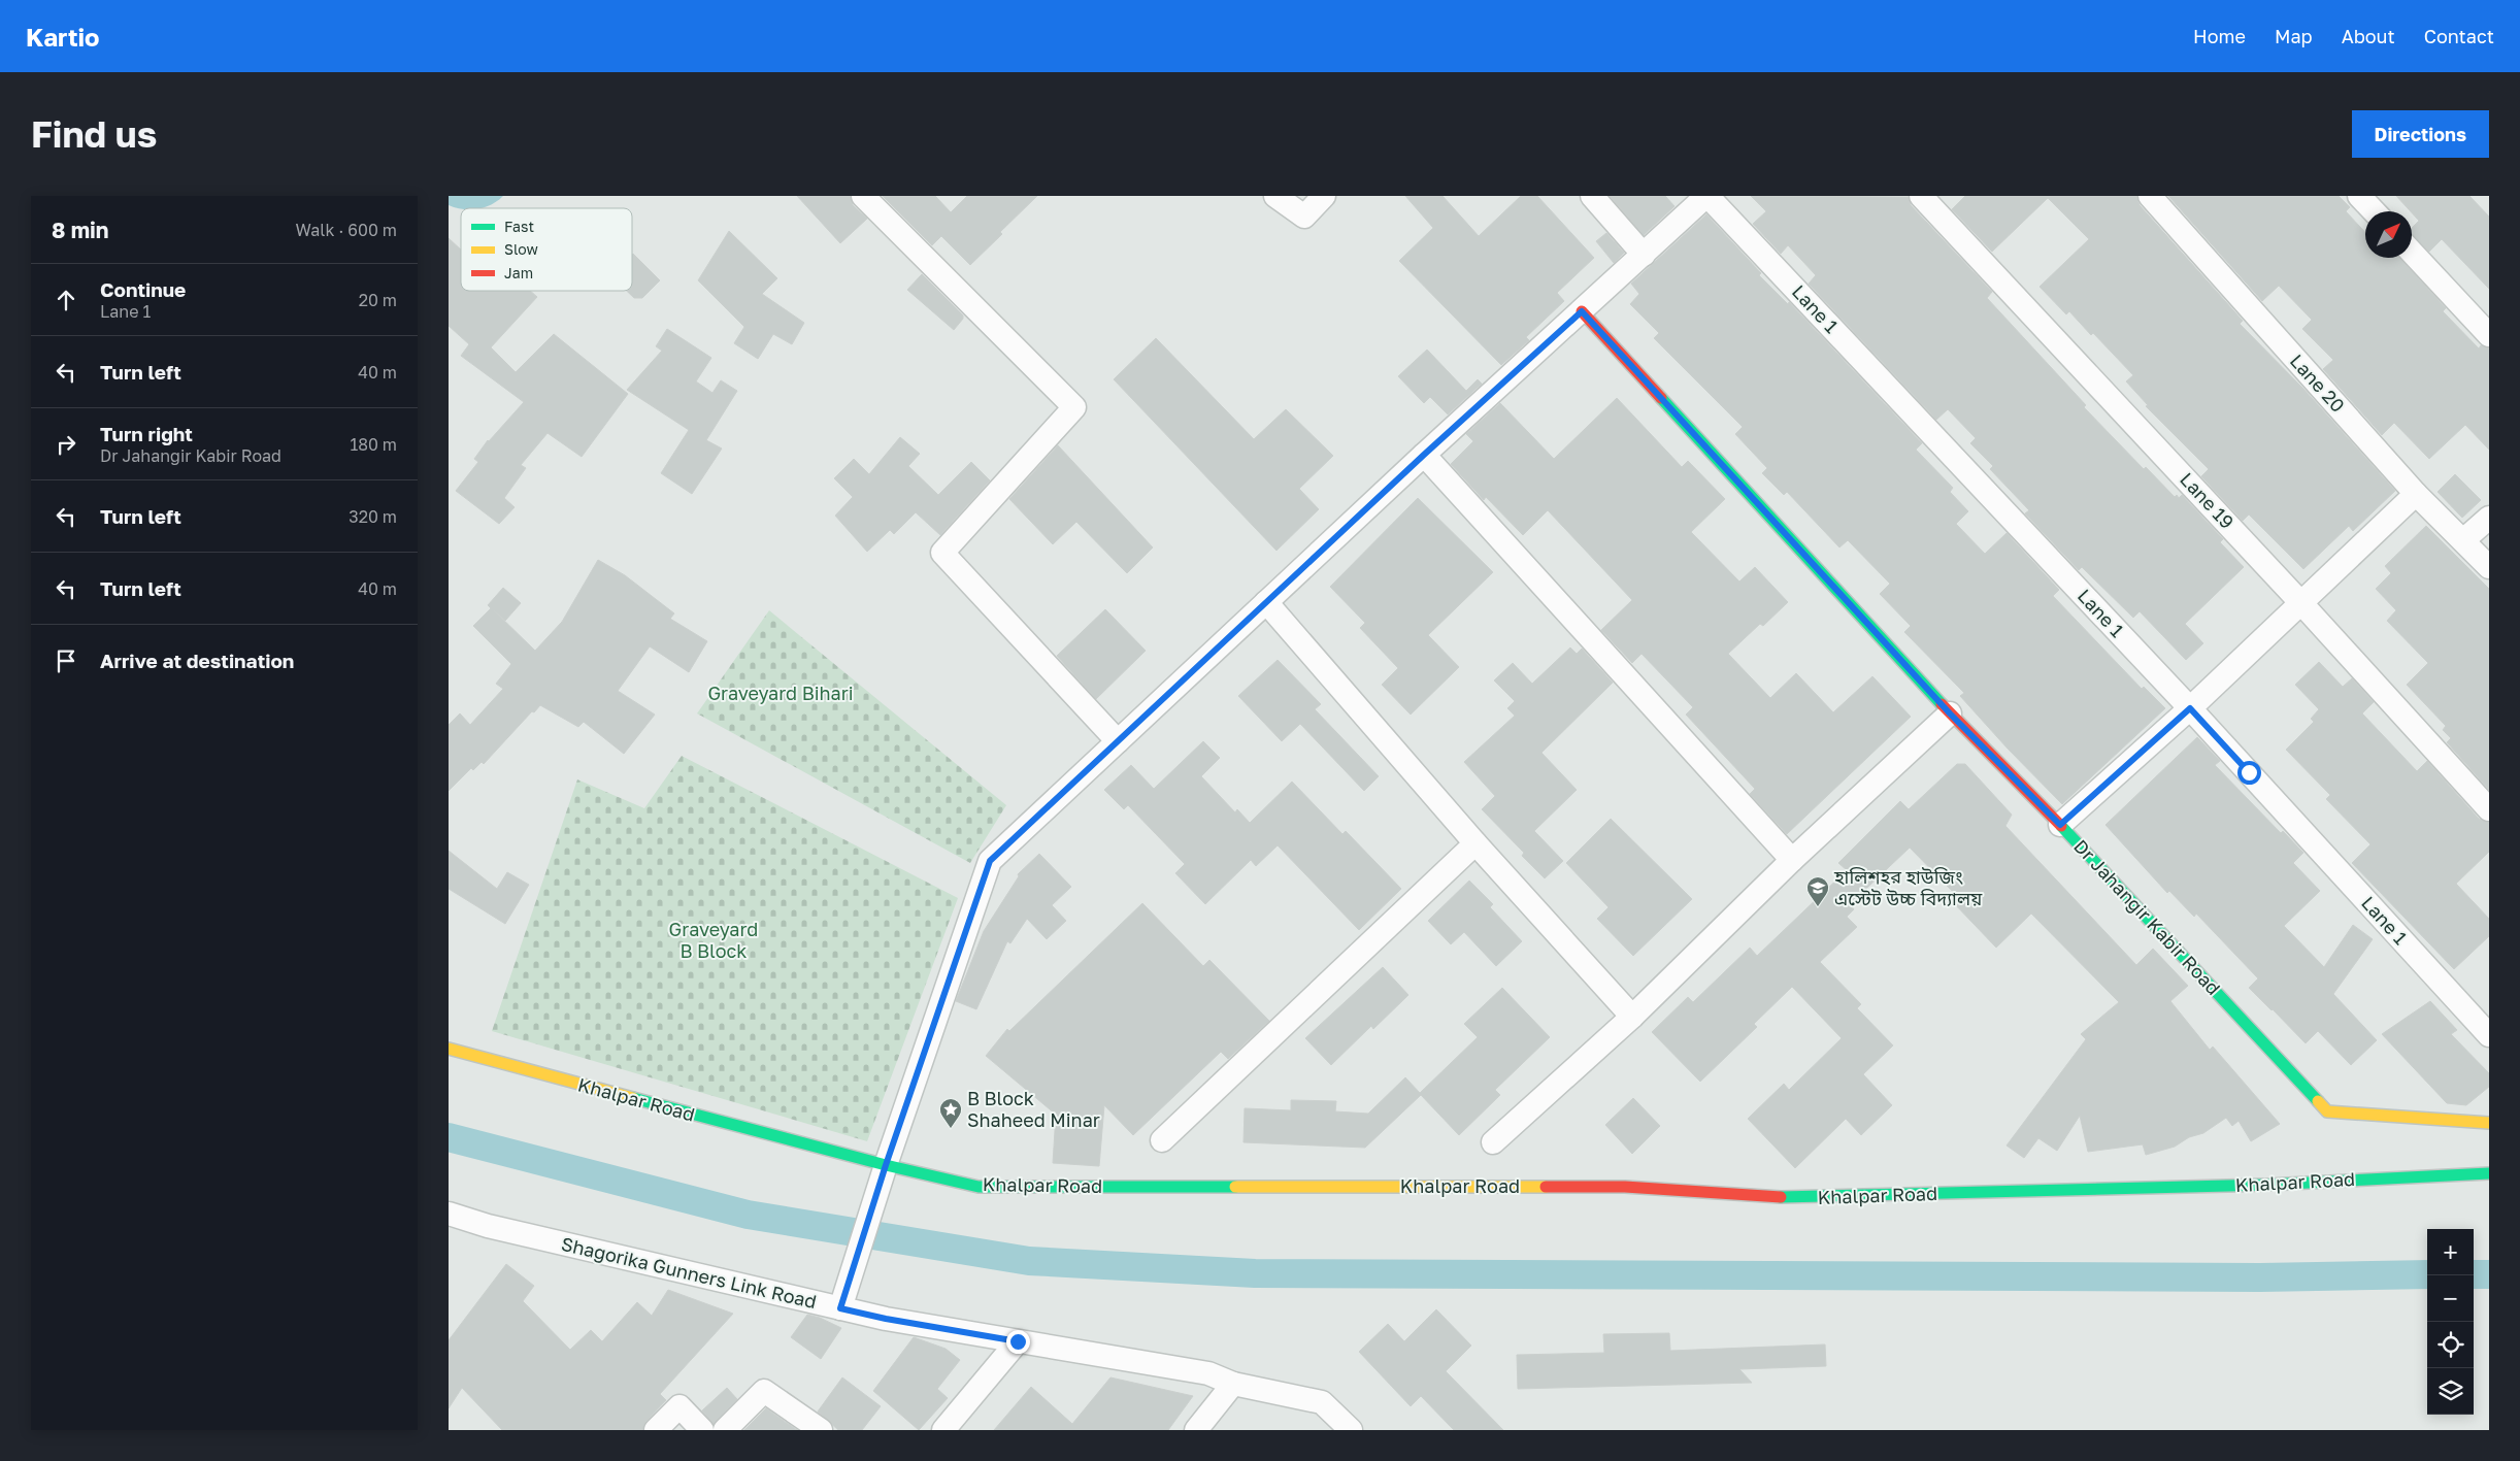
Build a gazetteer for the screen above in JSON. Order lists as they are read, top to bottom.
{
  "streets": {
    "street": [
      "Lane 1",
      "Lane 20",
      "Lane 19",
      "Dr Jahangir Kabir Road",
      "Khalpar Road",
      "Shagorika Gunners Link Road"
    ]
  },
  "parks": ["Graveyard Bihari", "Graveyard B Block"],
  "places": {
    "school or university": ["হালিশহর হাউজিং এস্টেট উচ্চ বিদ্যালয়"],
    "place": ["B Block Shaheed Minar"]
  },
  "legend": ["Fast", "Slow", "Jam"],
  "north": "top right",
  "page": {
    "header": "Kartio",
    "nav": [
      "Home",
      "Map",
      "About",
      "Contact"
    ],
    "buttons": "Directions",
    "title": "Find us",
    "heading": ["8 min", "Walk · 600 m"],
    "list": [
      ["Continue", "Lane 1", "20 m"],
      ["Turn left", "40 m"],
      ["Turn right", "Dr Jahangir Kabir Road", "180 m"],
      ["Turn left", "320 m"],
      ["Turn left", "40 m"],
      "Arrive at destination"
    ],
    "map_buttons": ["+", "−"]
  }
}
